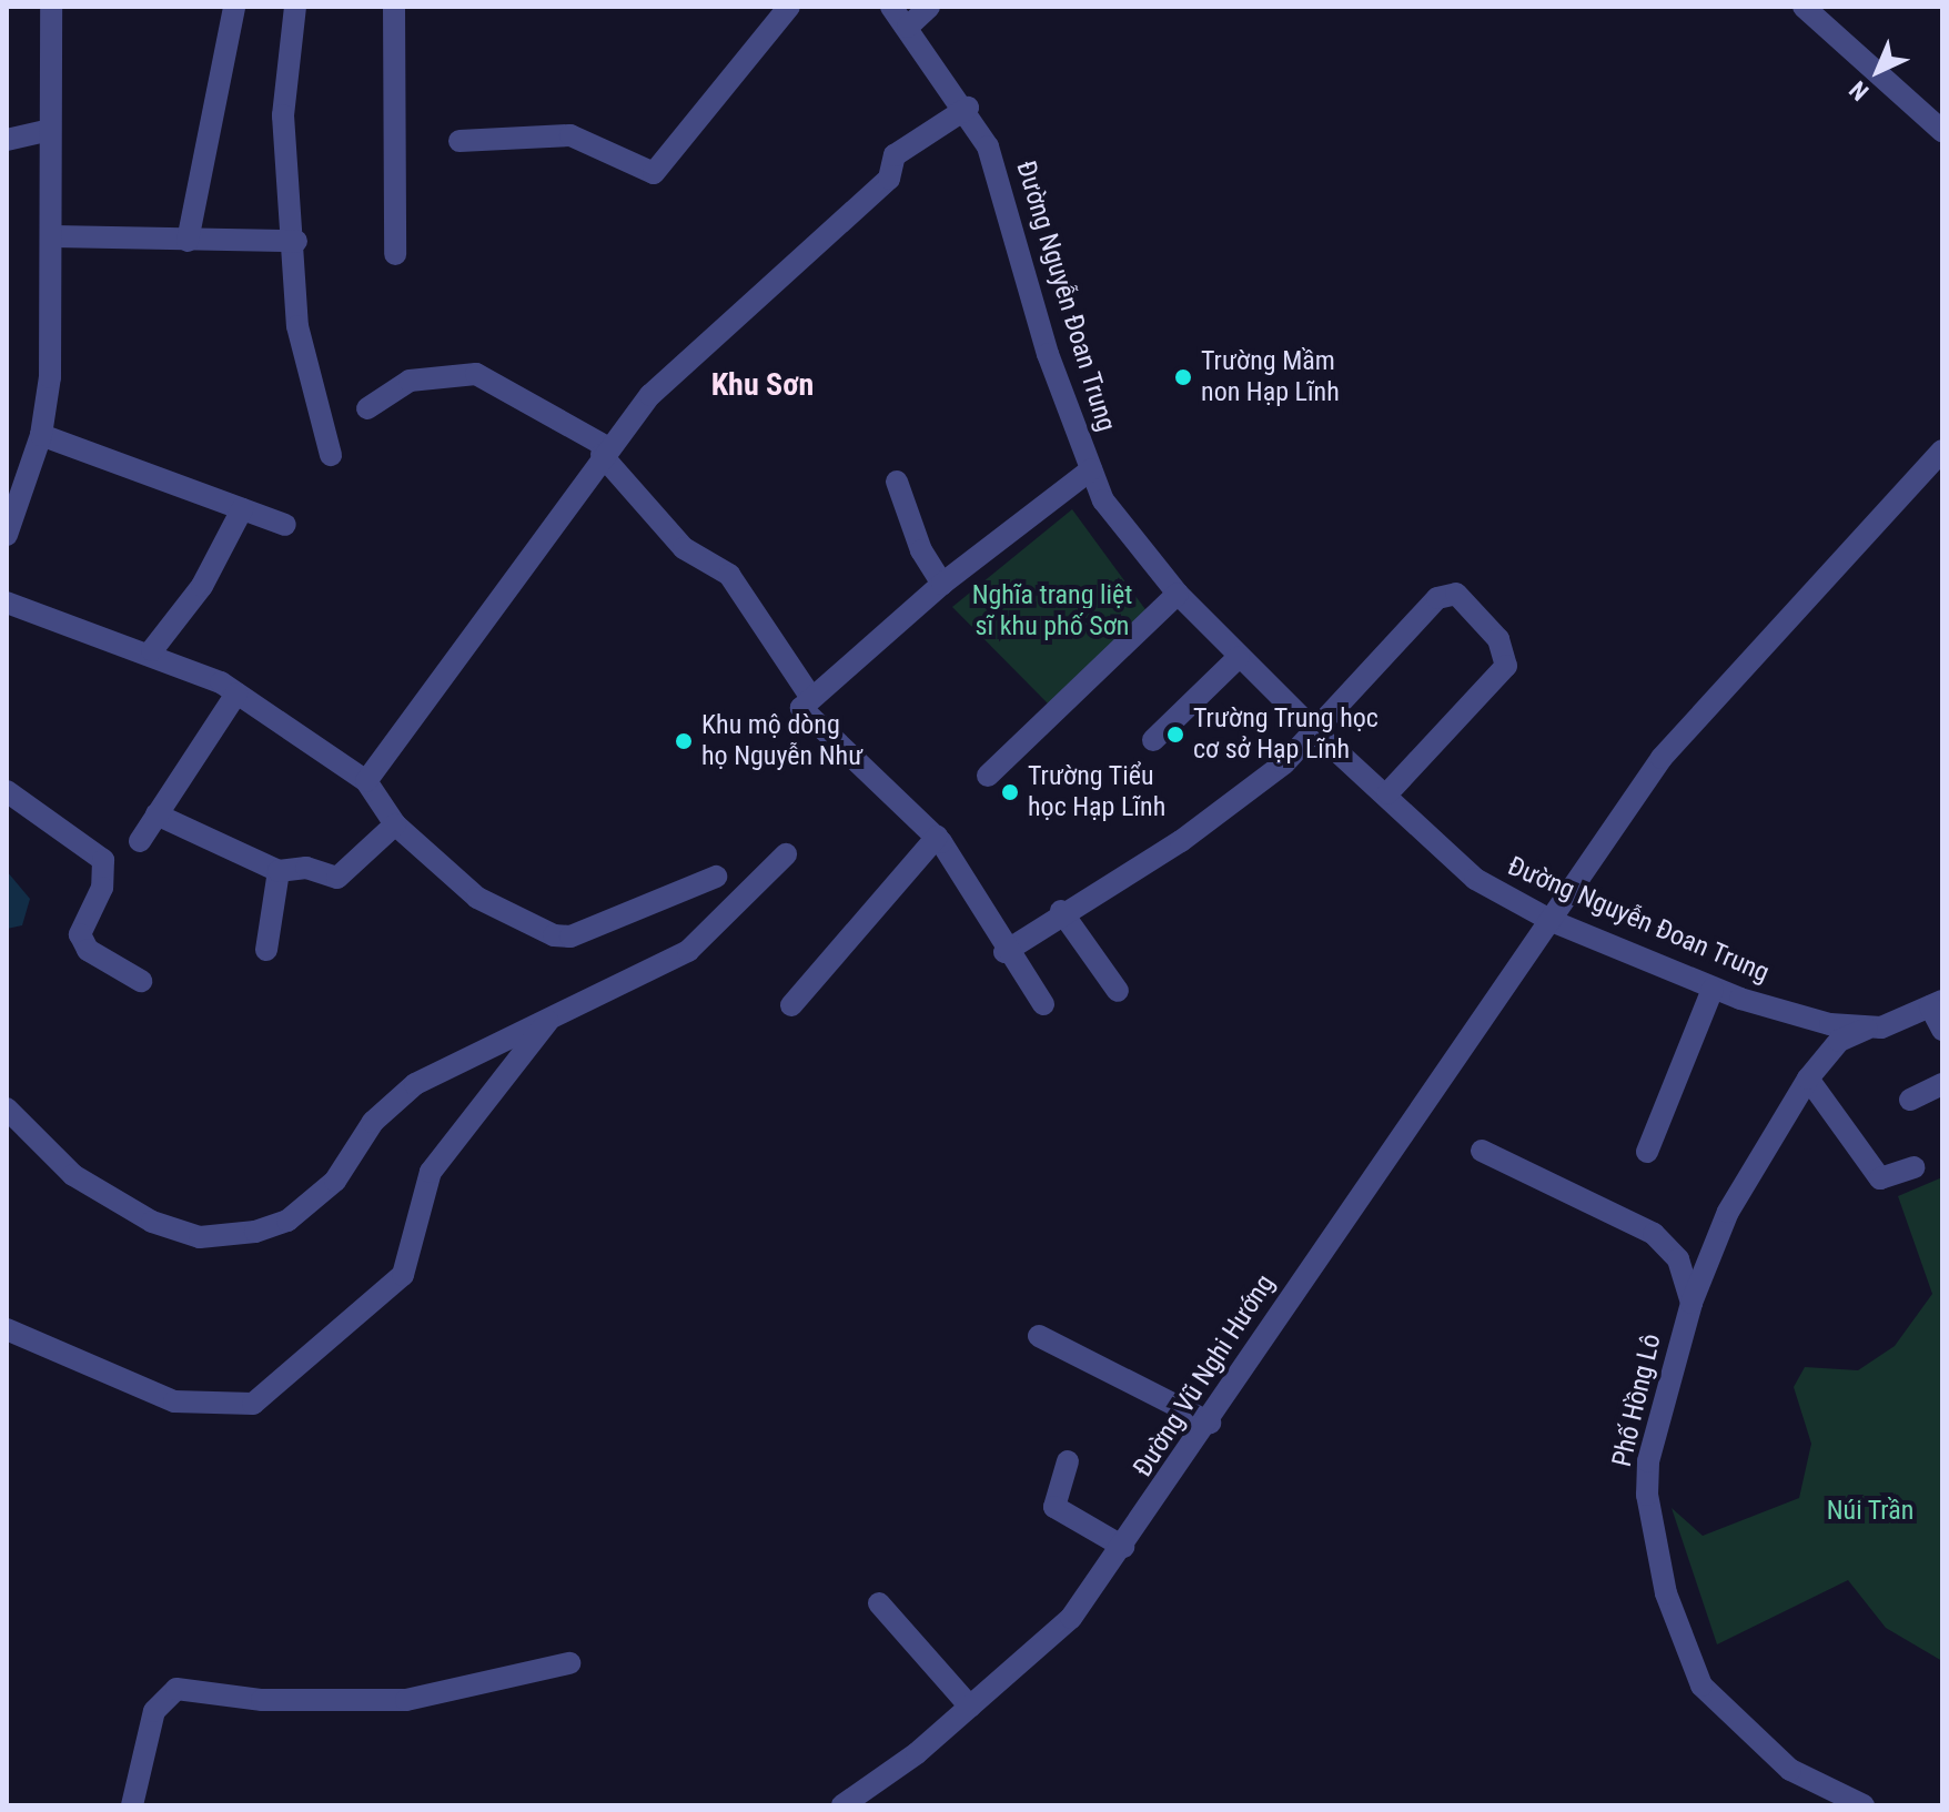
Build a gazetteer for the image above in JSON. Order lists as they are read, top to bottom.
{
  "streets": {
    "street": ["Đường Nguyễn Đoan Trung", "Đường Vũ Nghi Hướng", "Phố Hồng Lô"]
  },
  "crossings": [
    ["Đường Nguyễn Đoan Trung", "Đường Vũ Nghi Hướng"],
    ["Đường Nguyễn Đoan Trung", "Phố Hồng Lô"]
  ],
  "districts": ["Khu Sơn"],
  "parks": ["Nghĩa trang liệt sĩ khu phố Sơn", "Núi Trần"],
  "places": [
    "Trường Mầm non Hạp Lĩnh",
    "Trường Trung học cơ sở Hạp Lĩnh",
    "Khu mộ dòng họ Nguyễn Như",
    "Trường Tiểu học Hạp Lĩnh"
  ],
  "north": "bottom left"
}
